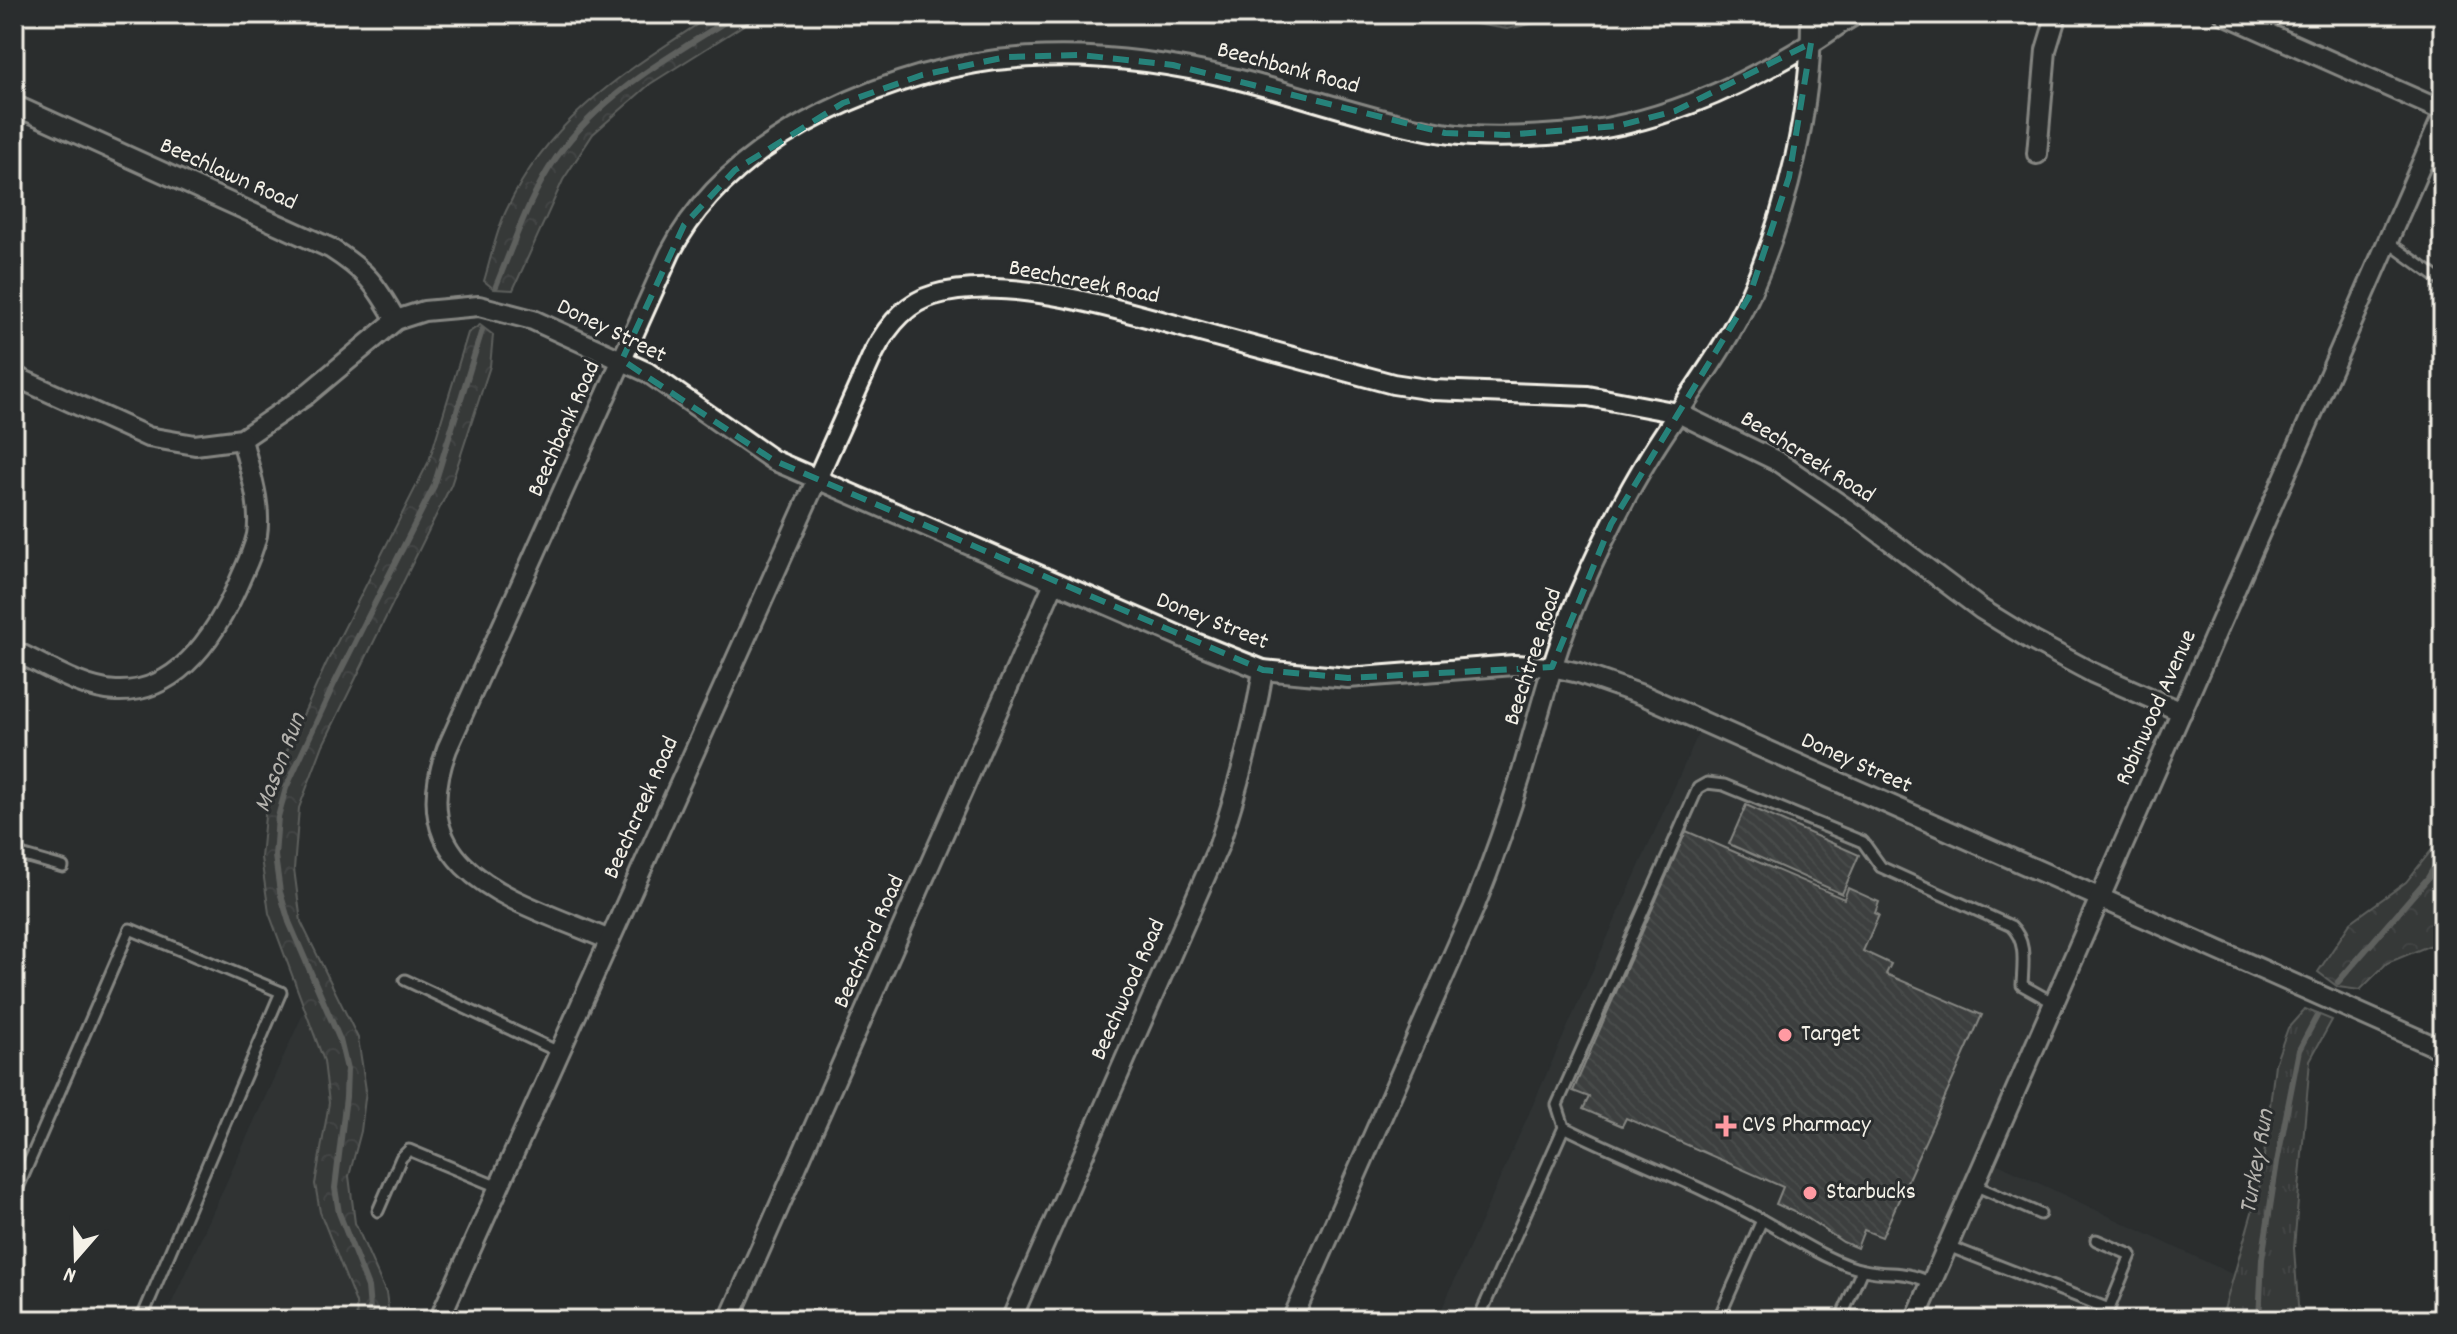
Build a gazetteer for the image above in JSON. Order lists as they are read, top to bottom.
{
  "streets": {
    "street": [
      "Beechbank Road",
      "Beechlawn Road",
      "Beechcreek Road",
      "Doney Street",
      "Beechtree Road",
      "Robinwood Avenue",
      "Beechford Road",
      "Beechwood Road"
    ]
  },
  "crossings": [
    ["Beechbank Road", "Beechcreek Road"],
    ["Beechbank Road", "Doney Street"],
    ["Beechbank Road", "Beechtree Road"],
    ["Beechlawn Road", "Doney Street"],
    ["Beechcreek Road", "Doney Street"],
    ["Beechcreek Road", "Beechtree Road"],
    ["Beechcreek Road", "Robinwood Avenue"],
    ["Doney Street", "Beechtree Road"],
    ["Doney Street", "Robinwood Avenue"],
    ["Doney Street", "Beechford Road"],
    ["Doney Street", "Beechwood Road"]
  ],
  "water": ["Mason Run", "Turkey Run"],
  "places": {
    "other": ["Target", "Starbucks"],
    "health": ["CVS Pharmacy"]
  },
  "north": "bottom"
}
